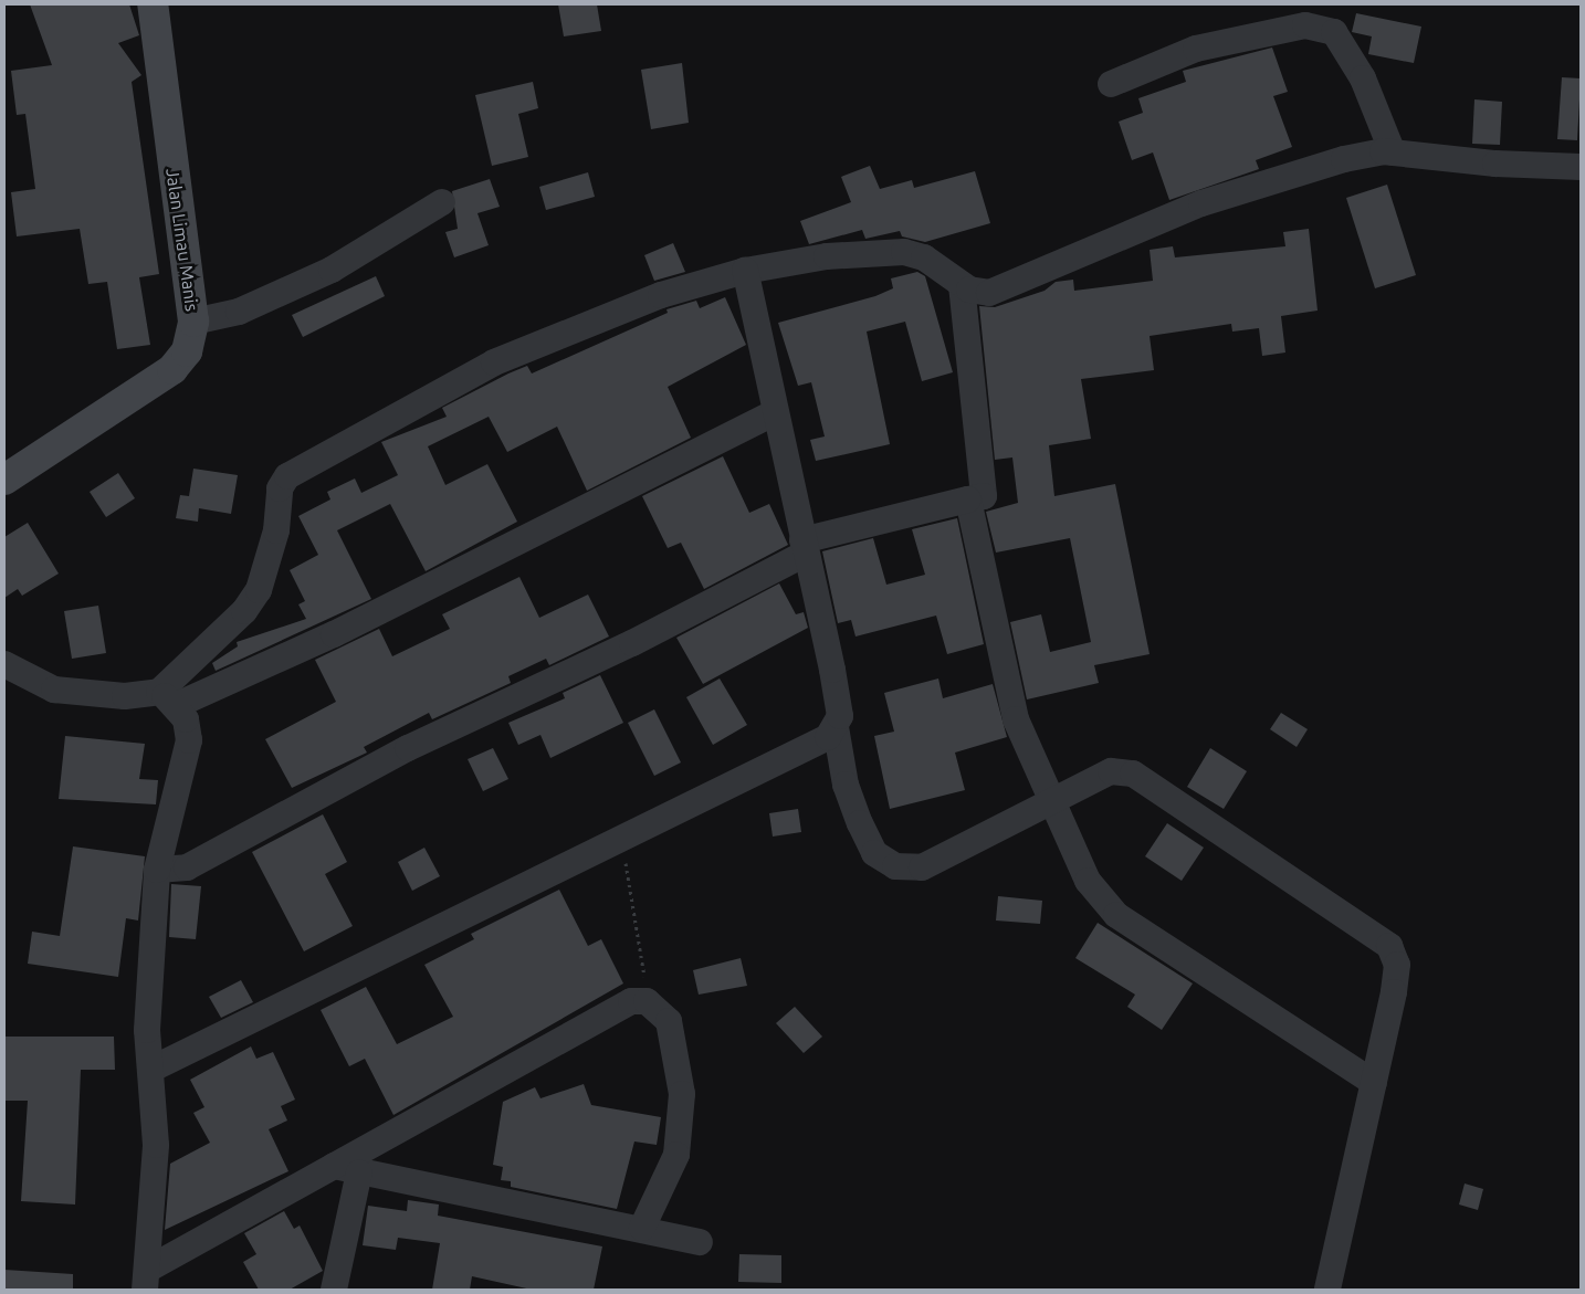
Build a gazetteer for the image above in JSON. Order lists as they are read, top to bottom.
{
  "streets": {
    "street": ["Jalan Limau Manis"]
  }
}
